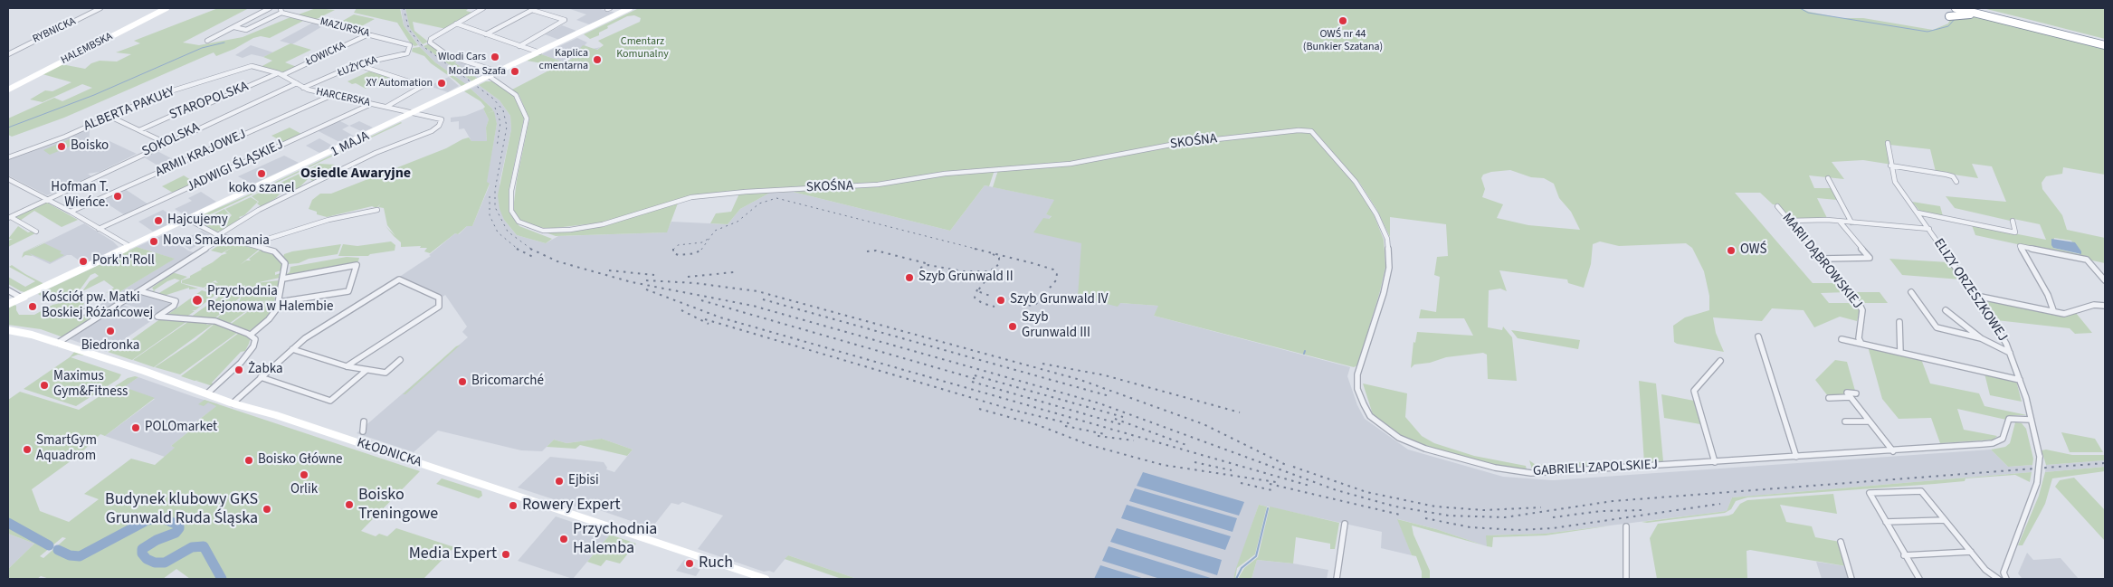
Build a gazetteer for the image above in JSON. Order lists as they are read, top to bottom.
{
  "streets": {
    "street": [
      "MAZURSKA",
      "RYBNICKA",
      "HALEMBSKA",
      "ŁOWICKA",
      "ŁUŻYCKA",
      "HARCERSKA",
      "STAROPOLSKA",
      "ALBERTA PAKUŁY",
      "SOKOLSKA",
      "SKOŚNA",
      "1 MAJA",
      "ARMII KRAJOWEJ",
      "JADWIGI ŚLĄSKIEJ",
      "MARII DĄBROWSKIEJ",
      "ELIZY ORZESZKOWEJ",
      "KŁODNICKA",
      "GABRIELI ZAPOLSKIEJ"
    ]
  },
  "crossings": [
    ["MAZURSKA", "ŁOWICKA"],
    ["MAZURSKA", "ŁUŻYCKA"],
    ["ŁOWICKA", "HARCERSKA"],
    ["ŁOWICKA", "STAROPOLSKA"],
    ["ŁUŻYCKA", "HARCERSKA"],
    ["HARCERSKA", "STAROPOLSKA"],
    ["HARCERSKA", "ALBERTA PAKUŁY"],
    ["HARCERSKA", "SOKOLSKA"],
    ["HARCERSKA", "1 MAJA"],
    ["HARCERSKA", "ARMII KRAJOWEJ"],
    ["HARCERSKA", "JADWIGI ŚLĄSKIEJ"],
    ["SKOŚNA", "1 MAJA"],
    ["SKOŚNA", "GABRIELI ZAPOLSKIEJ"],
    ["ELIZY ORZESZKOWEJ", "GABRIELI ZAPOLSKIEJ"]
  ],
  "districts": ["Osiedle Awaryjne"],
  "parks": ["Cmentarz Komunalny"],
  "places": [
    "OWŚ nr 44 (Bunkier Szatana)",
    "Wlodi Cars",
    "Kaplica cmentarna",
    "Modna Szafa",
    "XY Automation",
    "Boisko",
    "koko szanel",
    "Hofman T. Wieńce.",
    "Hajcujemy",
    "Nova Smakomania",
    "OWŚ",
    "Pork'n'Roll",
    "Szyb Grunwald II",
    "Przychodnia Rejonowa w Halembie",
    "Szyb Grunwald IV",
    "Kościół pw. Matki Boskiej Różańcowej",
    "Szyb Grunwald III",
    "Biedronka",
    "Żabka",
    "Bricomarché",
    "Maximus Gym&Fitness",
    "POLOmarket",
    "SmartGym Aquadrom",
    "Boisko Główne",
    "Orlik",
    "Ejbisi",
    "Boisko Treningowe",
    "Rowery Expert",
    "Budynek klubowy GKS Grunwald Ruda Śląska",
    "Przychodnia Halemba",
    "Media Expert",
    "Ruch"
  ]
}
